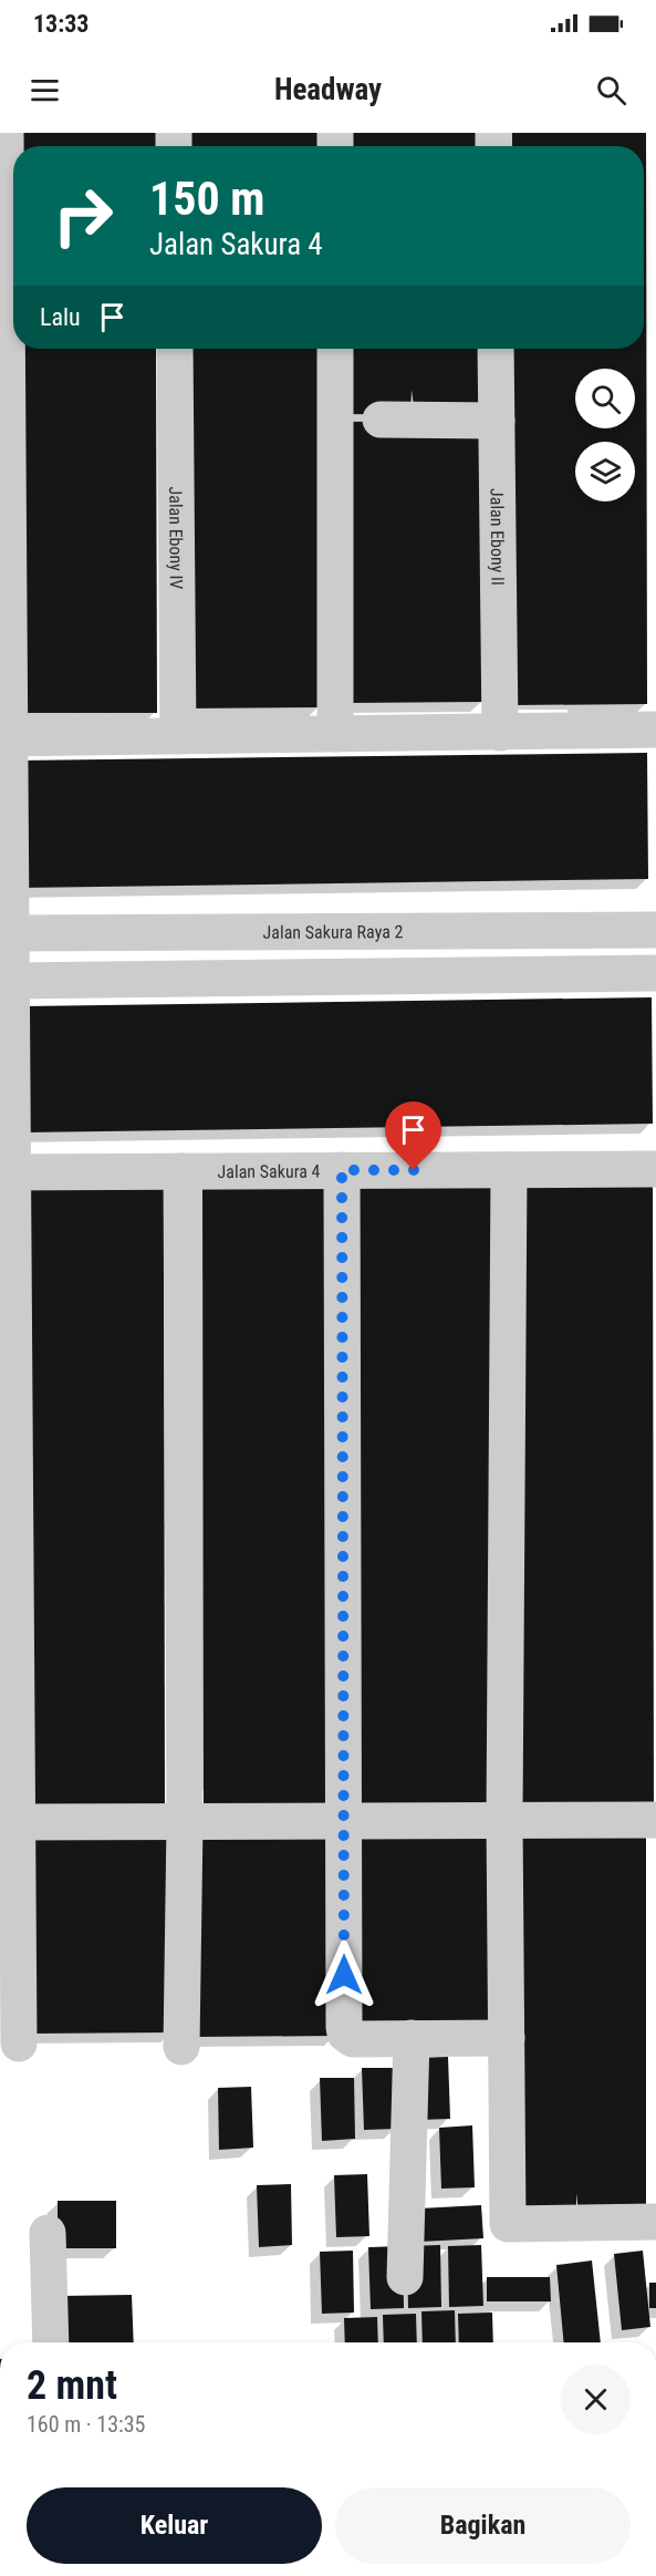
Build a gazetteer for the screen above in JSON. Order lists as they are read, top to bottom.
{
  "streets": {
    "street": [
      "Jalan Ebony II",
      "Jalan Ebony IV",
      "Jalan Sakura Raya 2",
      "Jalan Sakura 4"
    ]
  },
  "page": {
    "status": "13:33",
    "header": "Headway",
    "turn": ["150 m", "Jalan Sakura 4"],
    "then": "Lalu",
    "heading": ["2 mnt", "160 m · 13:35"],
    "buttons": ["Keluar", "Bagikan"]
  }
}
